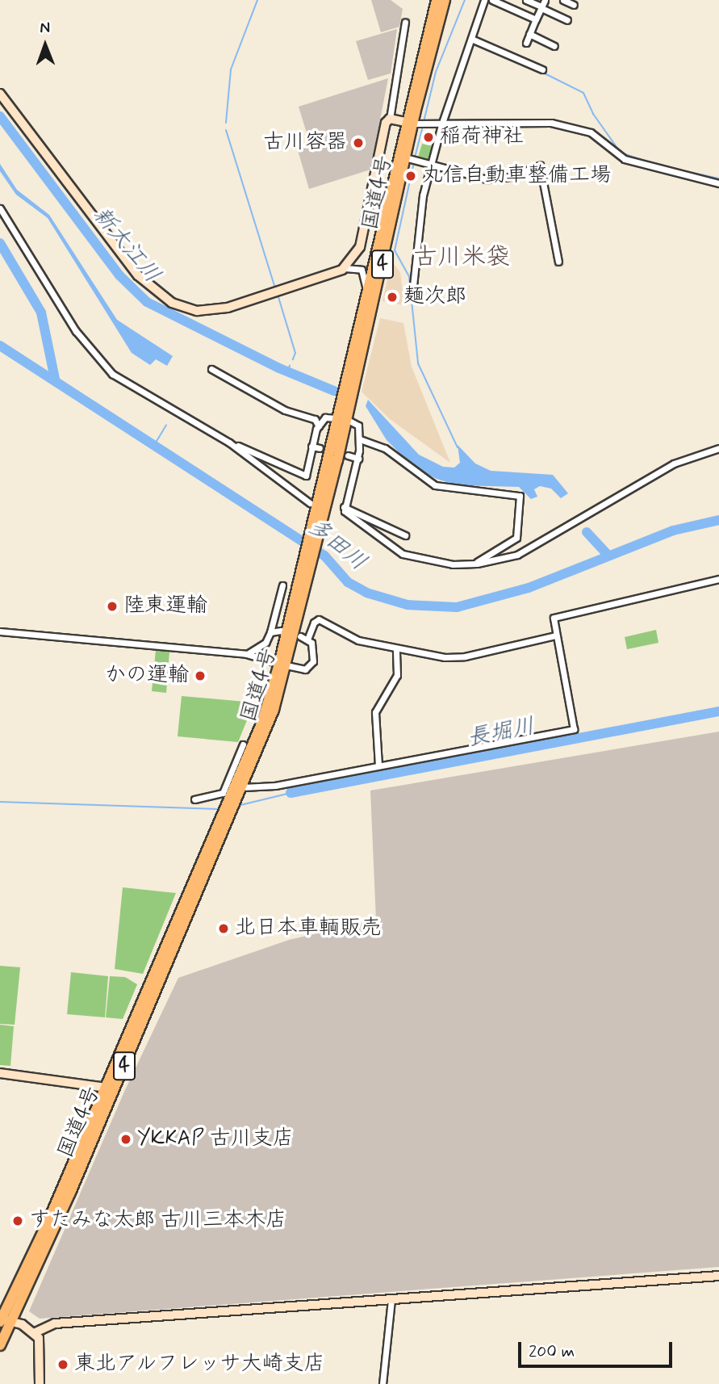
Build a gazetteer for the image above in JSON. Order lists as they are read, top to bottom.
{
  "streets": {
    "highway": ["国道4号", "4"]
  },
  "districts": ["古川米袋"],
  "water": ["新大江川", "多田川", "長堀川"],
  "places": [
    "稲荷神社",
    "古川容器",
    "丸信自動車整備工場",
    "麺次郎",
    "陸東運輸",
    "かの運輸",
    "北日本車輌販売",
    "YKKAP 古川支店",
    "すたみな太郎 古川三本木店",
    "東北アルフレッサ大崎支店"
  ],
  "scale_bar": "200 m",
  "north": "top"
}
